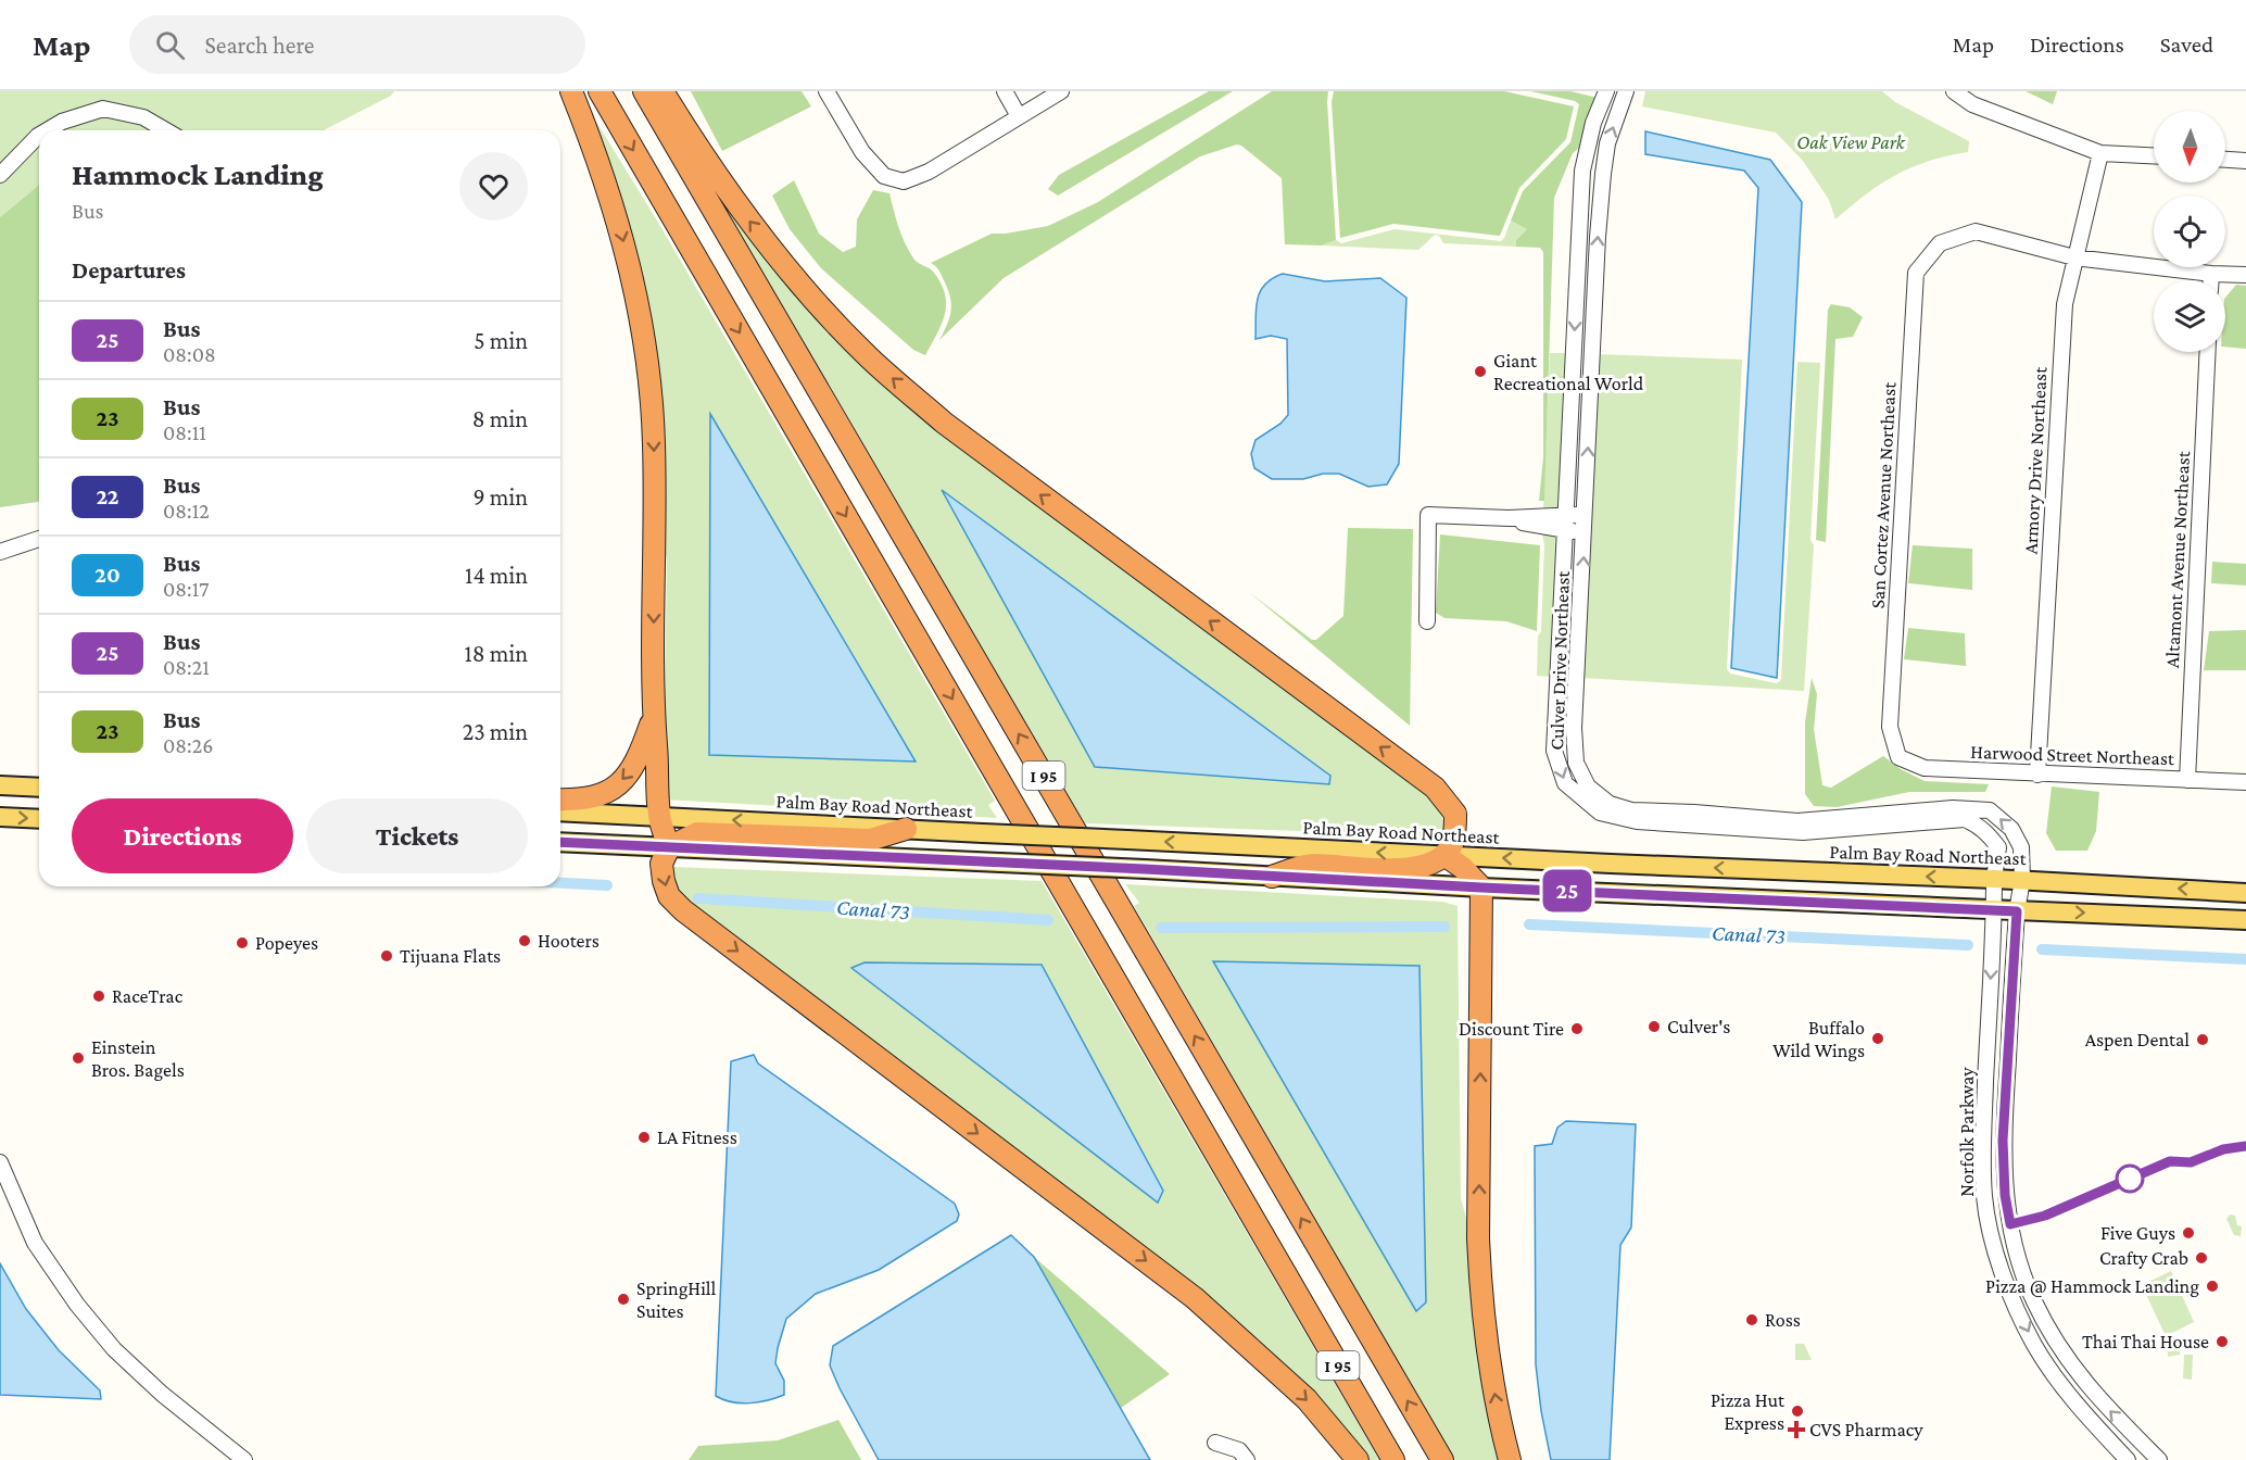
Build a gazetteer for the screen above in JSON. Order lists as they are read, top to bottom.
{
  "streets": {
    "highway": ["I 95"],
    "main road": ["Palm Bay Road Northeast"],
    "street": [
      "Armory Drive Northeast",
      "San Cortez Avenue Northeast",
      "Altamont Avenue Northeast",
      "Culver Drive Northeast",
      "Harwood Street Northeast",
      "Norfolk Parkway"
    ]
  },
  "crossings": [
    ["Armory Drive Northeast", "San Cortez Avenue Northeast"],
    ["Armory Drive Northeast", "Harwood Street Northeast"],
    ["San Cortez Avenue Northeast", "Harwood Street Northeast"],
    ["Altamont Avenue Northeast", "Harwood Street Northeast"],
    ["Culver Drive Northeast", "Palm Bay Road Northeast"],
    ["Culver Drive Northeast", "Norfolk Parkway"],
    ["Palm Bay Road Northeast", "Norfolk Parkway"]
  ],
  "water": ["Canal 73"],
  "parks": ["Oak View Park"],
  "places": {
    "other": [
      "Giant Recreational World",
      "Hooters",
      "Popeyes",
      "Tijuana Flats",
      "RaceTrac",
      "Culver's",
      "Discount Tire",
      "Buffalo Wild Wings",
      "Aspen Dental",
      "Einstein Bros. Bagels",
      "LA Fitness",
      "Five Guys",
      "Crafty Crab",
      "Pizza @ Hammock Landing",
      "SpringHill Suites",
      "Ross",
      "Thai Thai House",
      "Pizza Hut Express"
    ],
    "health": ["CVS Pharmacy"]
  },
  "lines": ["bus line 25"],
  "north": "bottom",
  "page": {
    "header": "Map",
    "search": "Search here",
    "nav": ["Map", "Directions", "Saved"],
    "on_map": "25",
    "heading": [
      ["Hammock Landing", "Bus"],
      "Departures"
    ],
    "list": [
      {
        "mark": "25",
        "name": "Bus",
        "note": "08:08",
        "value": "5 min"
      },
      {
        "mark": "23",
        "name": "Bus",
        "note": "08:11",
        "value": "8 min"
      },
      {
        "mark": "22",
        "name": "Bus",
        "note": "08:12",
        "value": "9 min"
      },
      {
        "mark": "20",
        "name": "Bus",
        "note": "08:17",
        "value": "14 min"
      },
      {
        "mark": "25",
        "name": "Bus",
        "note": "08:21",
        "value": "18 min"
      },
      {
        "mark": "23",
        "name": "Bus",
        "note": "08:26",
        "value": "23 min"
      }
    ],
    "buttons": ["Directions", "Tickets"]
  }
}
